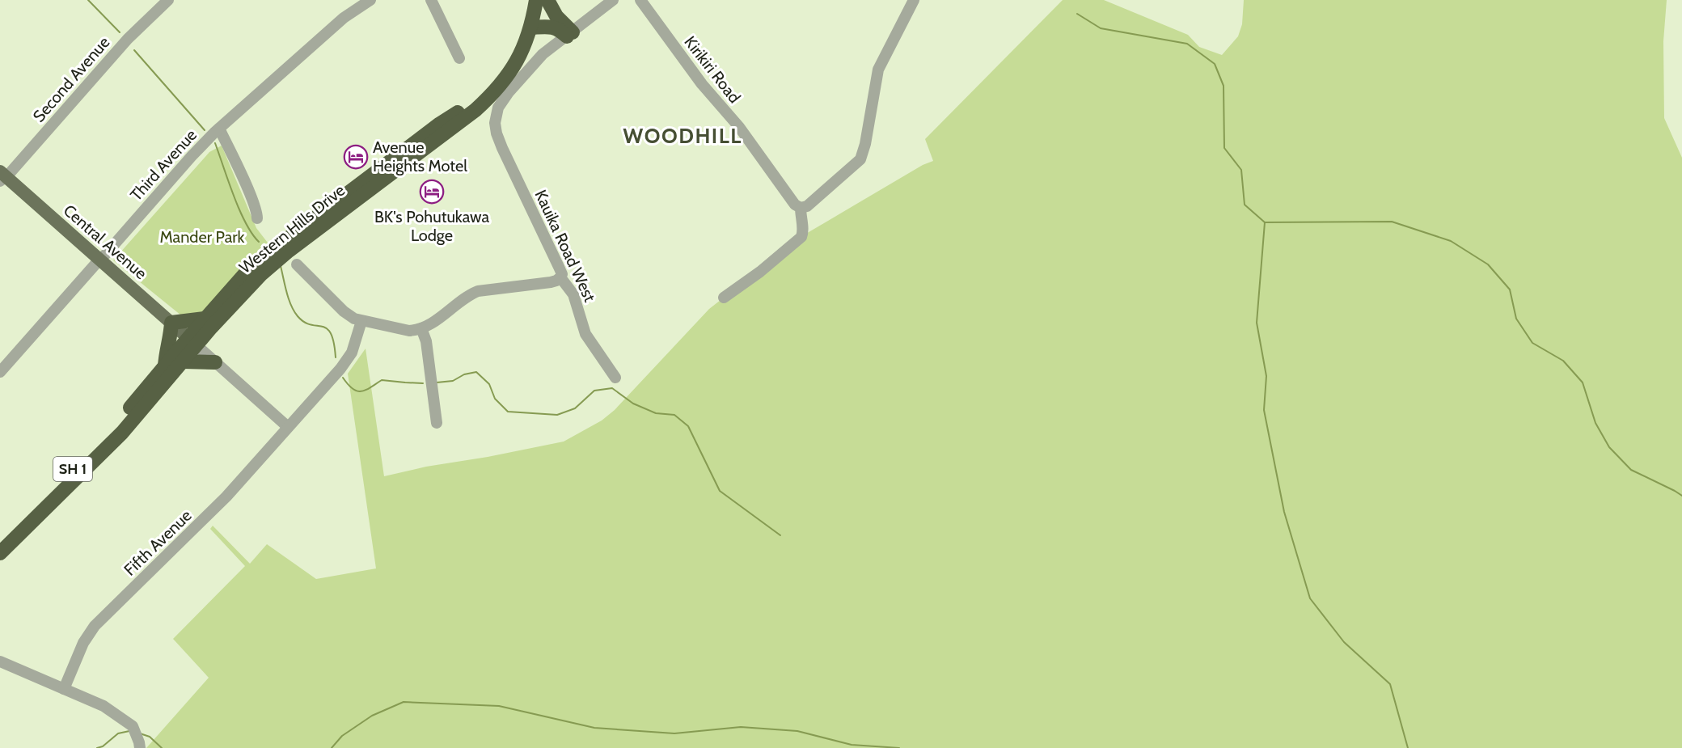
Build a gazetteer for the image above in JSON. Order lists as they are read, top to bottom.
{
  "streets": {
    "highway": ["Western Hills Drive", "SH 1"],
    "main road": ["Central Avenue"],
    "street": [
      "Kirikiri Road",
      "Second Avenue",
      "Third Avenue",
      "Kauika Road West",
      "Fifth Avenue"
    ]
  },
  "crossings": [
    ["Second Avenue", "Central Avenue"],
    ["Third Avenue", "Central Avenue"],
    ["Western Hills Drive", "Central Avenue"]
  ],
  "districts": ["WOODHILL"],
  "parks": ["Mander Park"],
  "places": {
    "hotel": ["Avenue Heights Motel", "BK's Pohutukawa Lodge"]
  }
}
